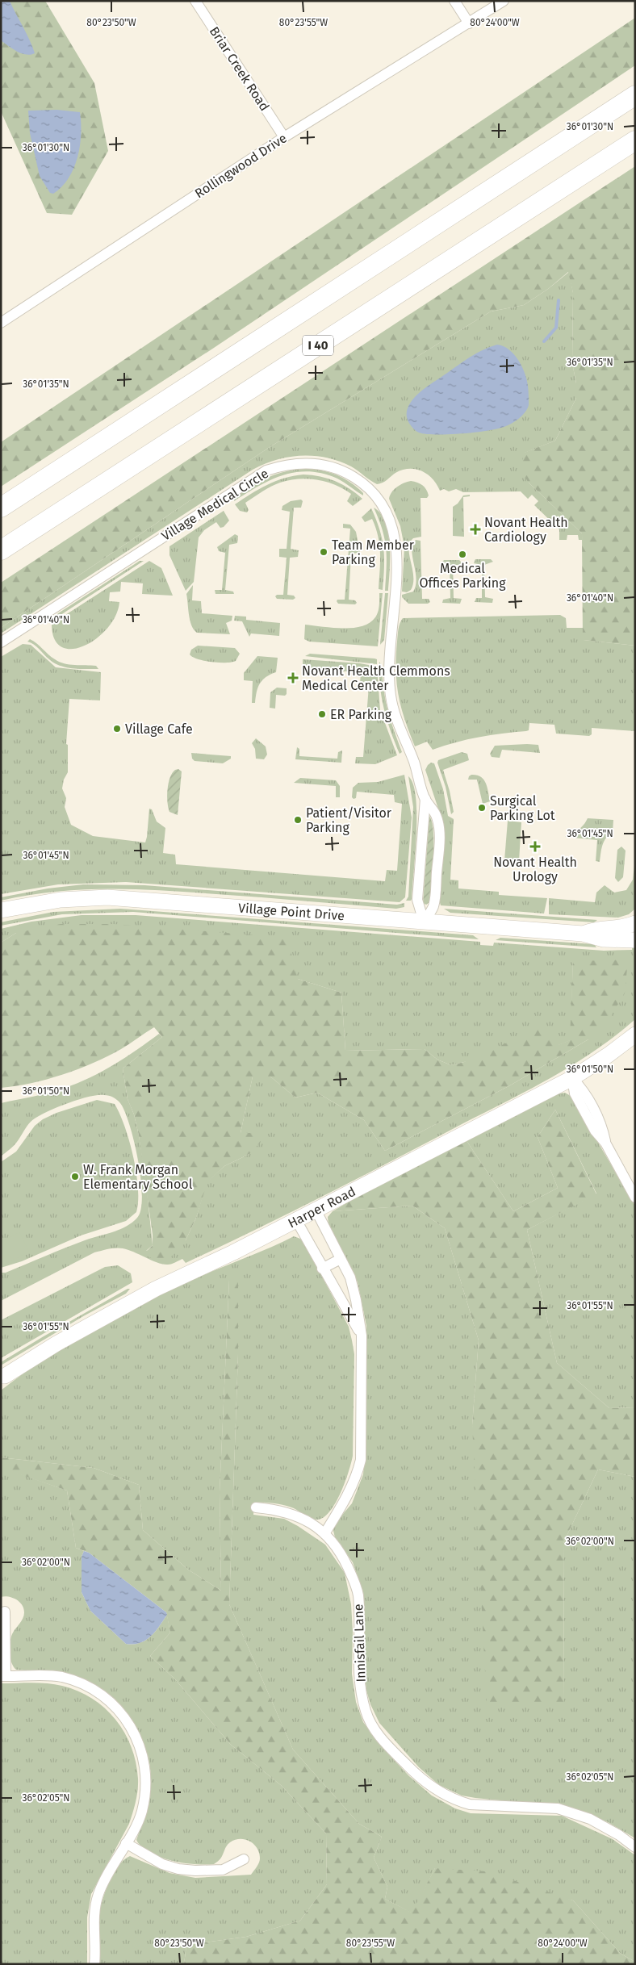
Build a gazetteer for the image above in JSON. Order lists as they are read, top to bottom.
{
  "streets": {
    "highway": ["I 40"],
    "main road": ["Village Point Drive", "Harper Road"],
    "street": [
      "Briar Creek Road",
      "Rollingwood Drive",
      "Village Medical Circle",
      "Innisfail Lane"
    ]
  },
  "crossings": [
    ["Briar Creek Road", "Rollingwood Drive"],
    ["Village Medical Circle", "Village Point Drive"]
  ],
  "places": {
    "health": ["Novant Health Cardiology", "Novant Health Clemmons Medical Center", "Novant Health Urology"],
    "other": [
      "Team Member Parking",
      "Medical Offices Parking",
      "ER Parking",
      "Village Cafe",
      "Surgical Parking Lot",
      "Patient/Visitor Parking",
      "W. Frank Morgan Elementary School"
    ]
  },
  "coordinates": [
    "80°23'50\"W",
    "80°23'55\"W",
    "80°24'00\"W",
    "36°01'30\"N",
    "36°01'35\"N",
    "36°01'40\"N",
    "36°01'45\"N",
    "36°01'50\"N",
    "36°01'55\"N",
    "36°02'00\"N",
    "36°02'05\"N"
  ]
}
